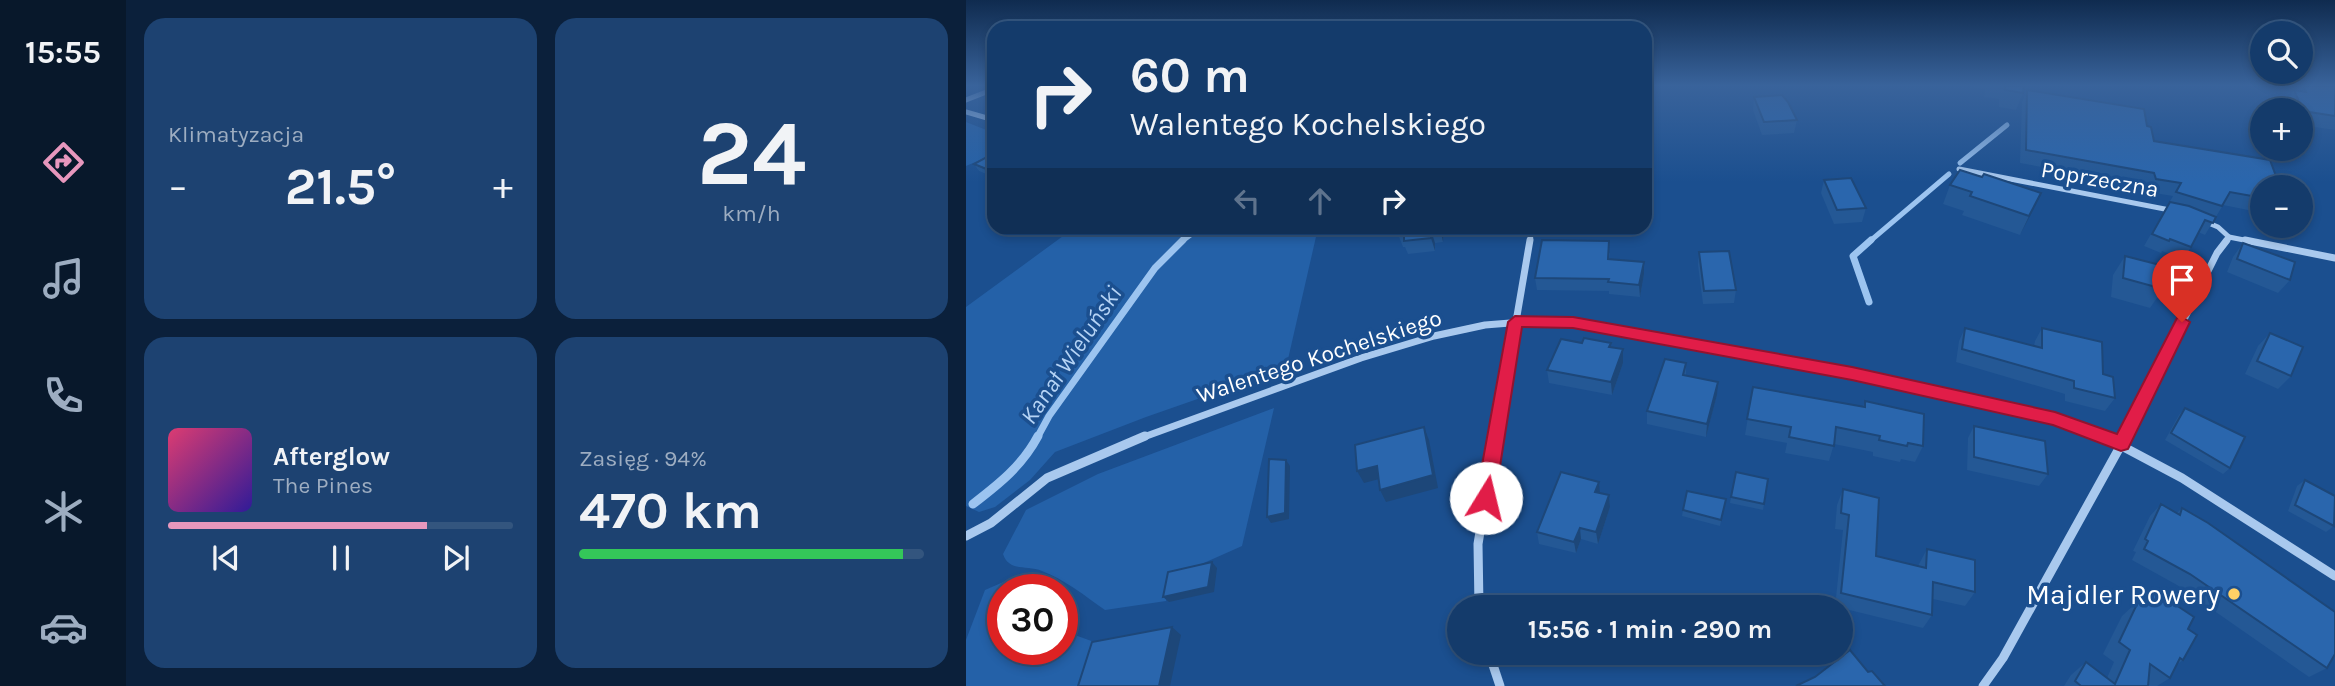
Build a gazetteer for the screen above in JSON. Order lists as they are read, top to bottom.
{
  "streets": {
    "street": ["Poprzeczna", "Walentego Kochelskiego"]
  },
  "water": ["Kanał Wieluński"],
  "places": ["Majdler Rowery"],
  "page": {
    "tabs": "15:55",
    "tile": [
      "Klimatyzacja",
      ["24", "km/h"],
      ["Zasięg · 94%", "470 km"]
    ],
    "map_buttons": ["+", "−"],
    "turn": ["60 m", "Walentego Kochelskiego"],
    "heat": ["−", "21.5°", "+"],
    "song": ["Afterglow", "The Pines"],
    "limit": "30",
    "trip": "15:56 · 1 min · 290 m"
  }
}
